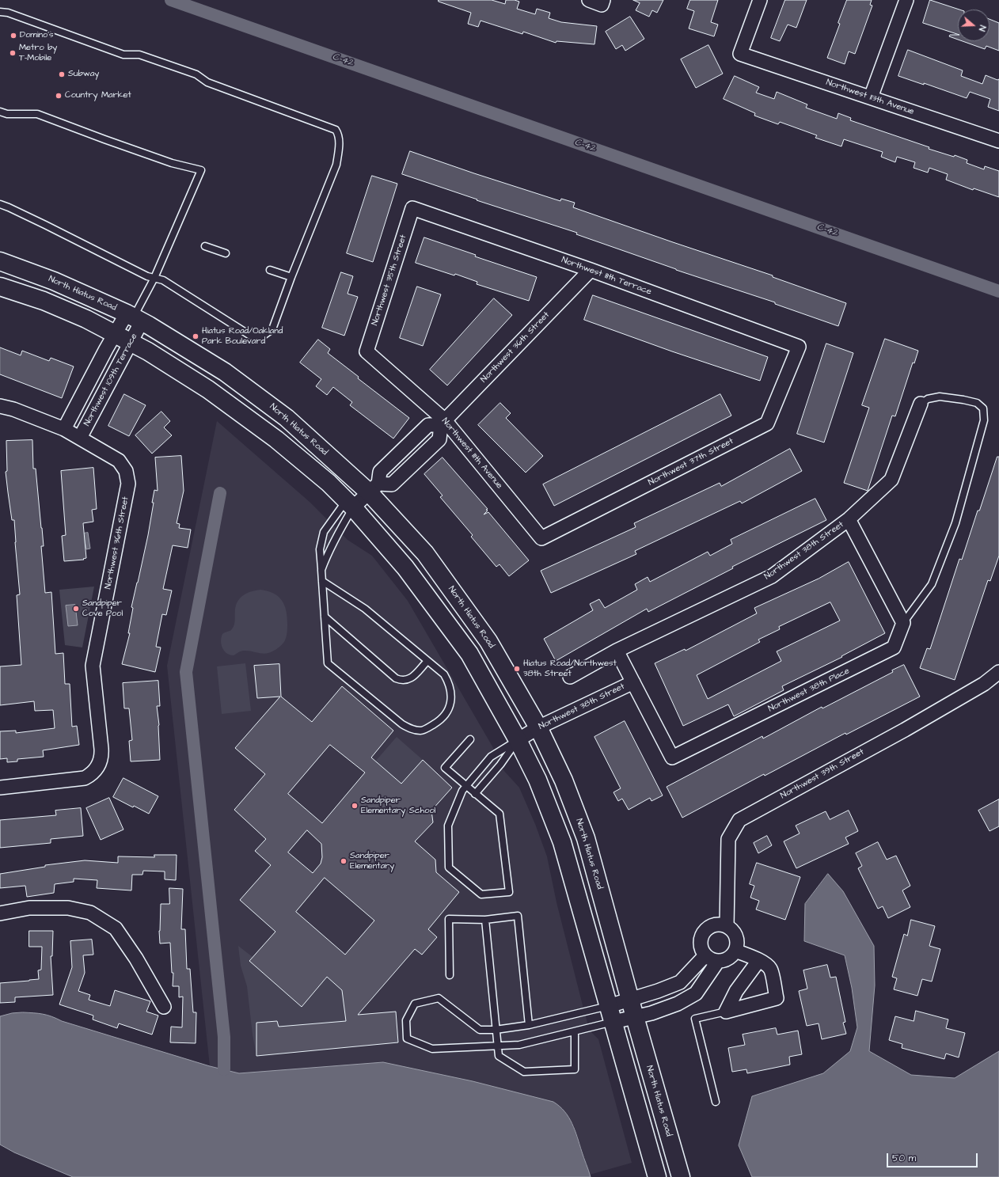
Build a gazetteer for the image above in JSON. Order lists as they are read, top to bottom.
{
  "streets": {
    "main road": ["North Hiatus Road"],
    "street": [
      "Northwest 113th Avenue",
      "Northwest 111th Terrace",
      "Northwest 35th Street",
      "Northwest 36th Street",
      "Northwest 109th Terrace",
      "Northwest 111th Avenue",
      "Northwest 37th Street",
      "Northwest 38th Street",
      "Northwest 38th Place",
      "Northwest 39th Street"
    ]
  },
  "crossings": [
    ["Northwest 111th Terrace", "Northwest 35th Street"],
    ["Northwest 111th Terrace", "Northwest 36th Street"],
    ["Northwest 111th Terrace", "Northwest 37th Street"],
    ["Northwest 35th Street", "Northwest 111th Avenue"],
    ["North Hiatus Road", "Northwest 109th Terrace"],
    ["North Hiatus Road", "Northwest 38th Street"],
    ["Northwest 36th Street", "Northwest 109th Terrace"],
    ["Northwest 36th Street", "Northwest 111th Avenue"],
    ["Northwest 111th Avenue", "Northwest 37th Street"],
    ["Northwest 38th Street", "Northwest 38th Place"]
  ],
  "water": ["C-42"],
  "places": [
    "Domino's",
    "Metro by T-Mobile",
    "Subway",
    "Country Market",
    "Hiatus Road/Oakland Park Boulevard",
    "Sandpiper Cove Pool",
    "Hiatus Road/Northwest 38th Street",
    "Sandpiper Elementary School",
    "Sandpiper Elementary"
  ],
  "scale_bar": "50 m",
  "north": "right"
}
